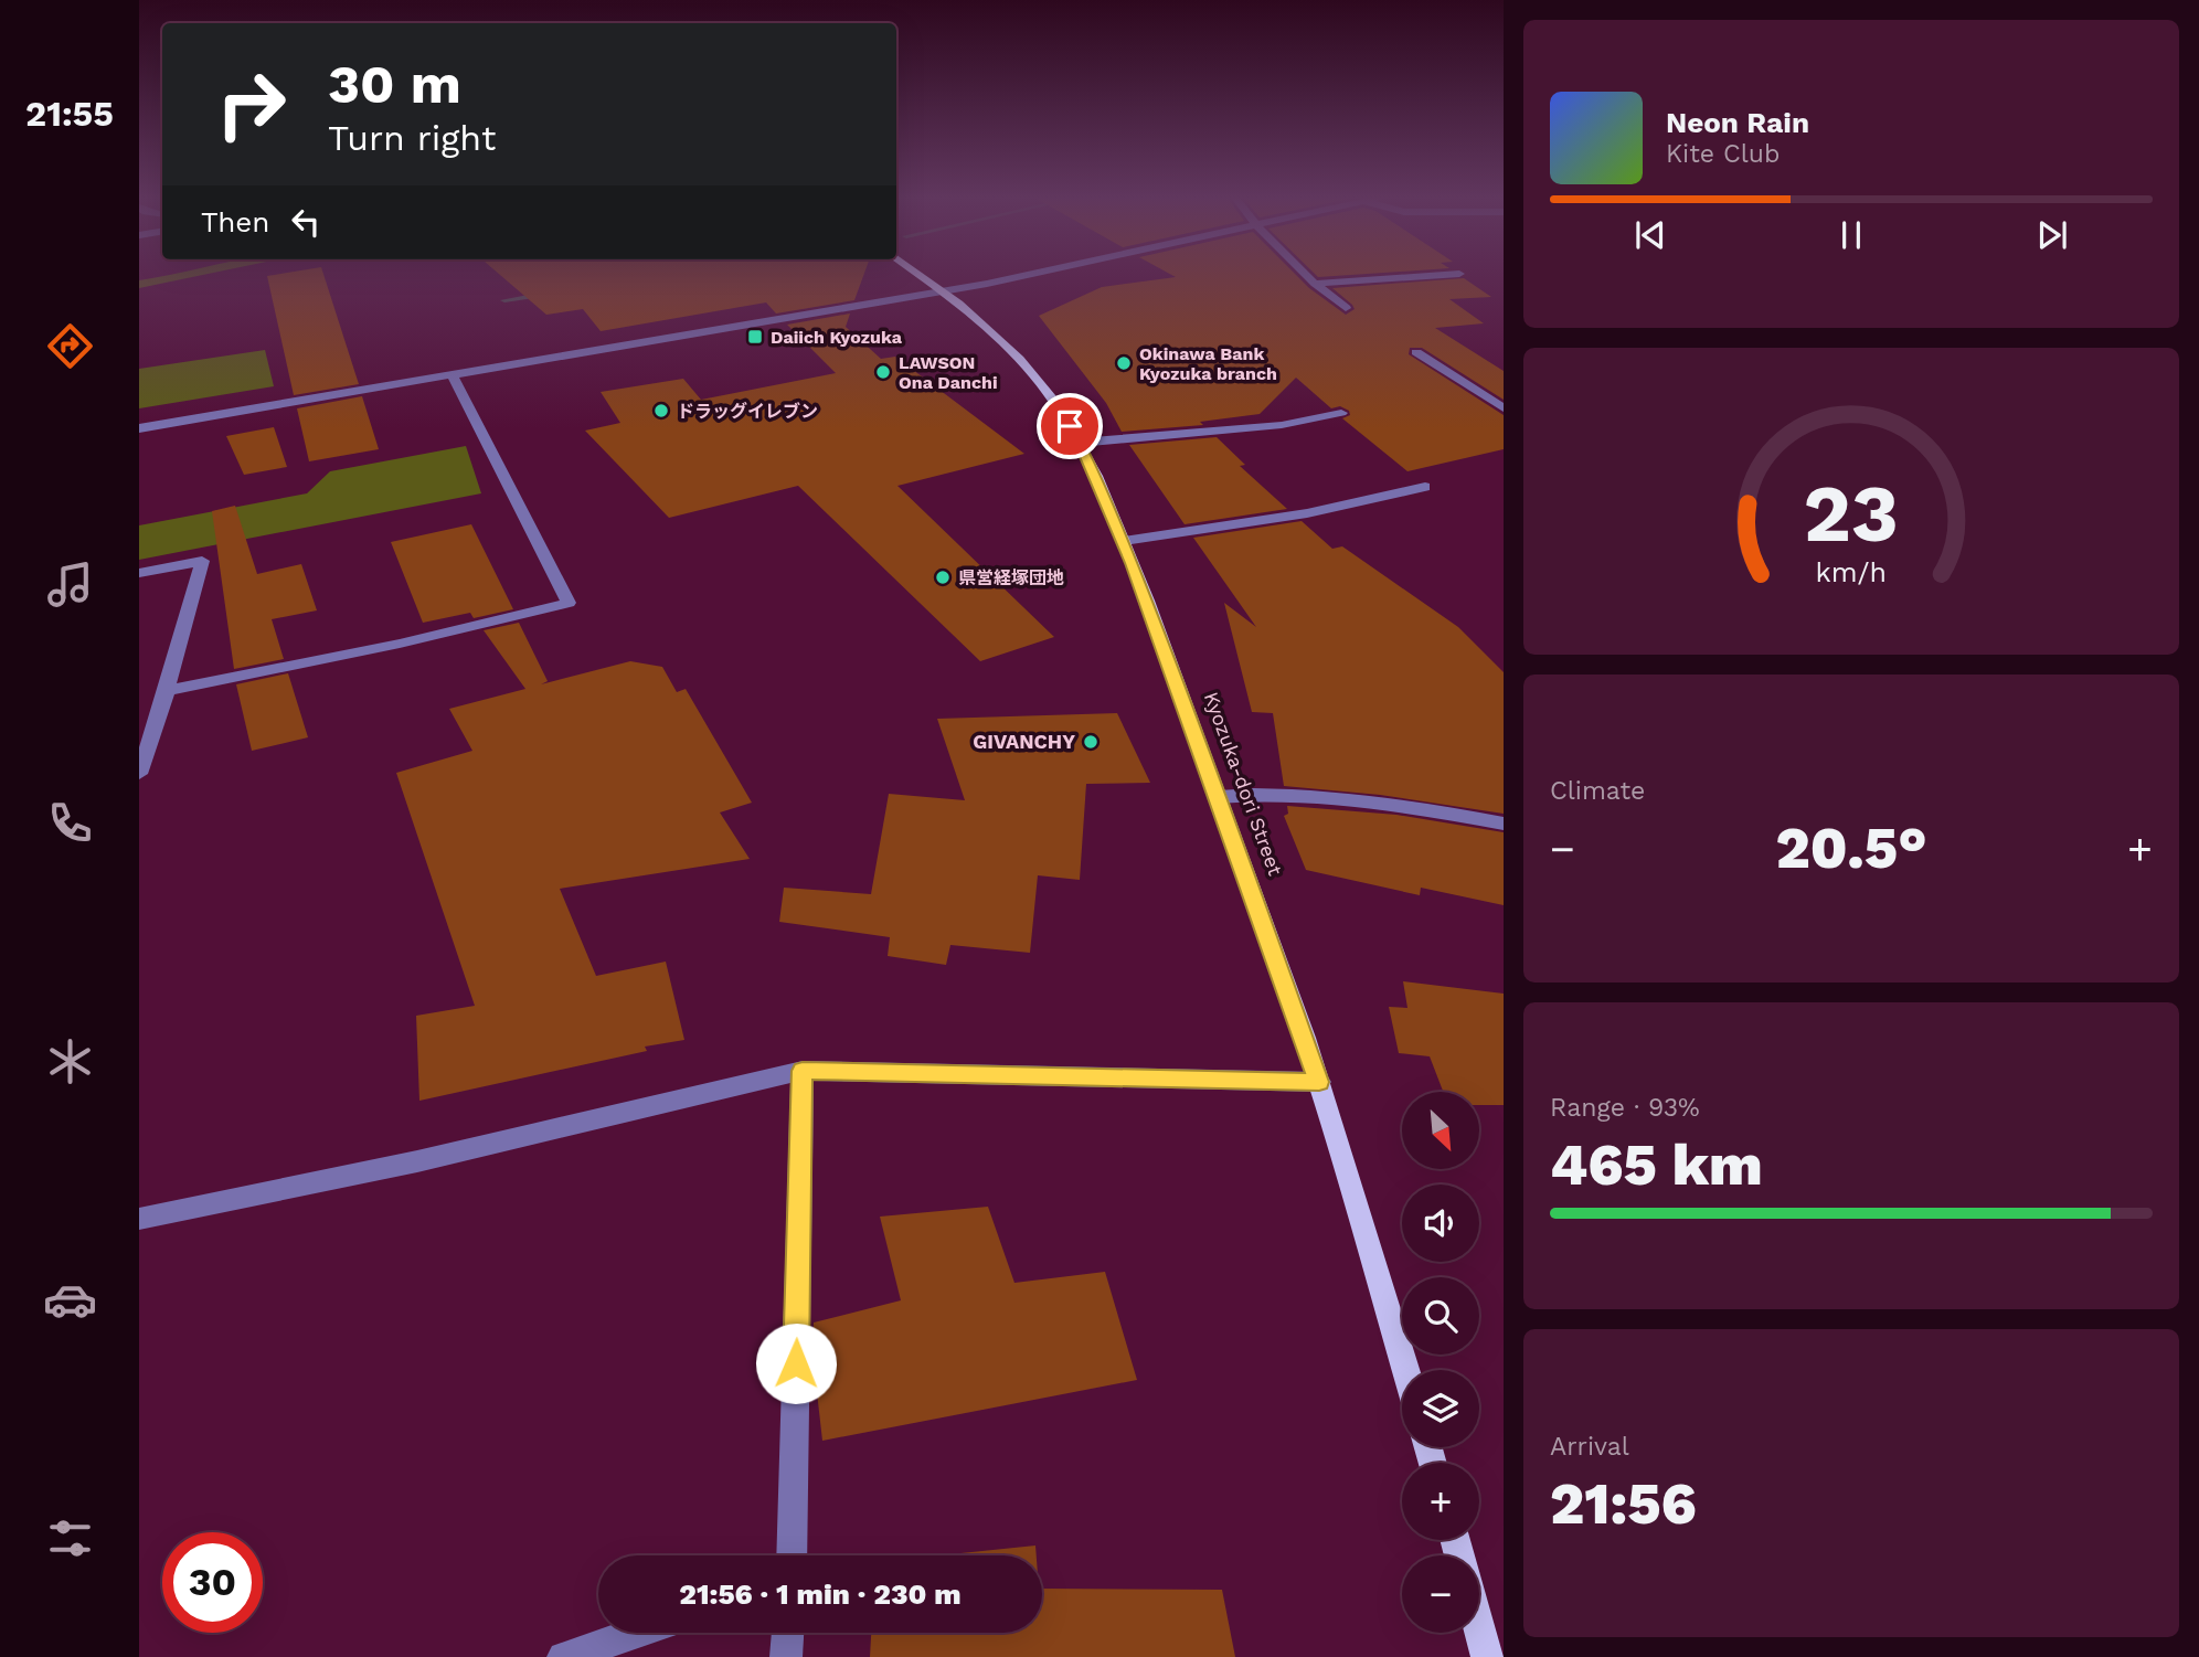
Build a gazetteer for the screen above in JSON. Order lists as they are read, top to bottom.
{
  "streets": {
    "main road": ["Kyozuka-dori Street"]
  },
  "places": {
    "transit": ["Daiich Kyozuka"],
    "other": [
      "Okinawa Bank Kyozuka branch",
      "LAWSON Ona Danchi",
      "ドラッグイレブン",
      "県営経塚団地",
      "GIVANCHY"
    ]
  },
  "north": "bottom right",
  "page": {
    "tabs": "21:55",
    "turn": ["30 m", "Turn right"],
    "song": ["Neon Rain", "Kite Club"],
    "then": "Then",
    "tile": [
      "Climate",
      ["Range · 93%", "465 km"],
      ["Arrival", "21:56"]
    ],
    "heat": ["−", "20.5°", "+"],
    "map_buttons": ["+", "−"],
    "limit": "30",
    "trip": "21:56 · 1 min · 230 m",
    "gauge": ["23", "km/h"]
  }
}
